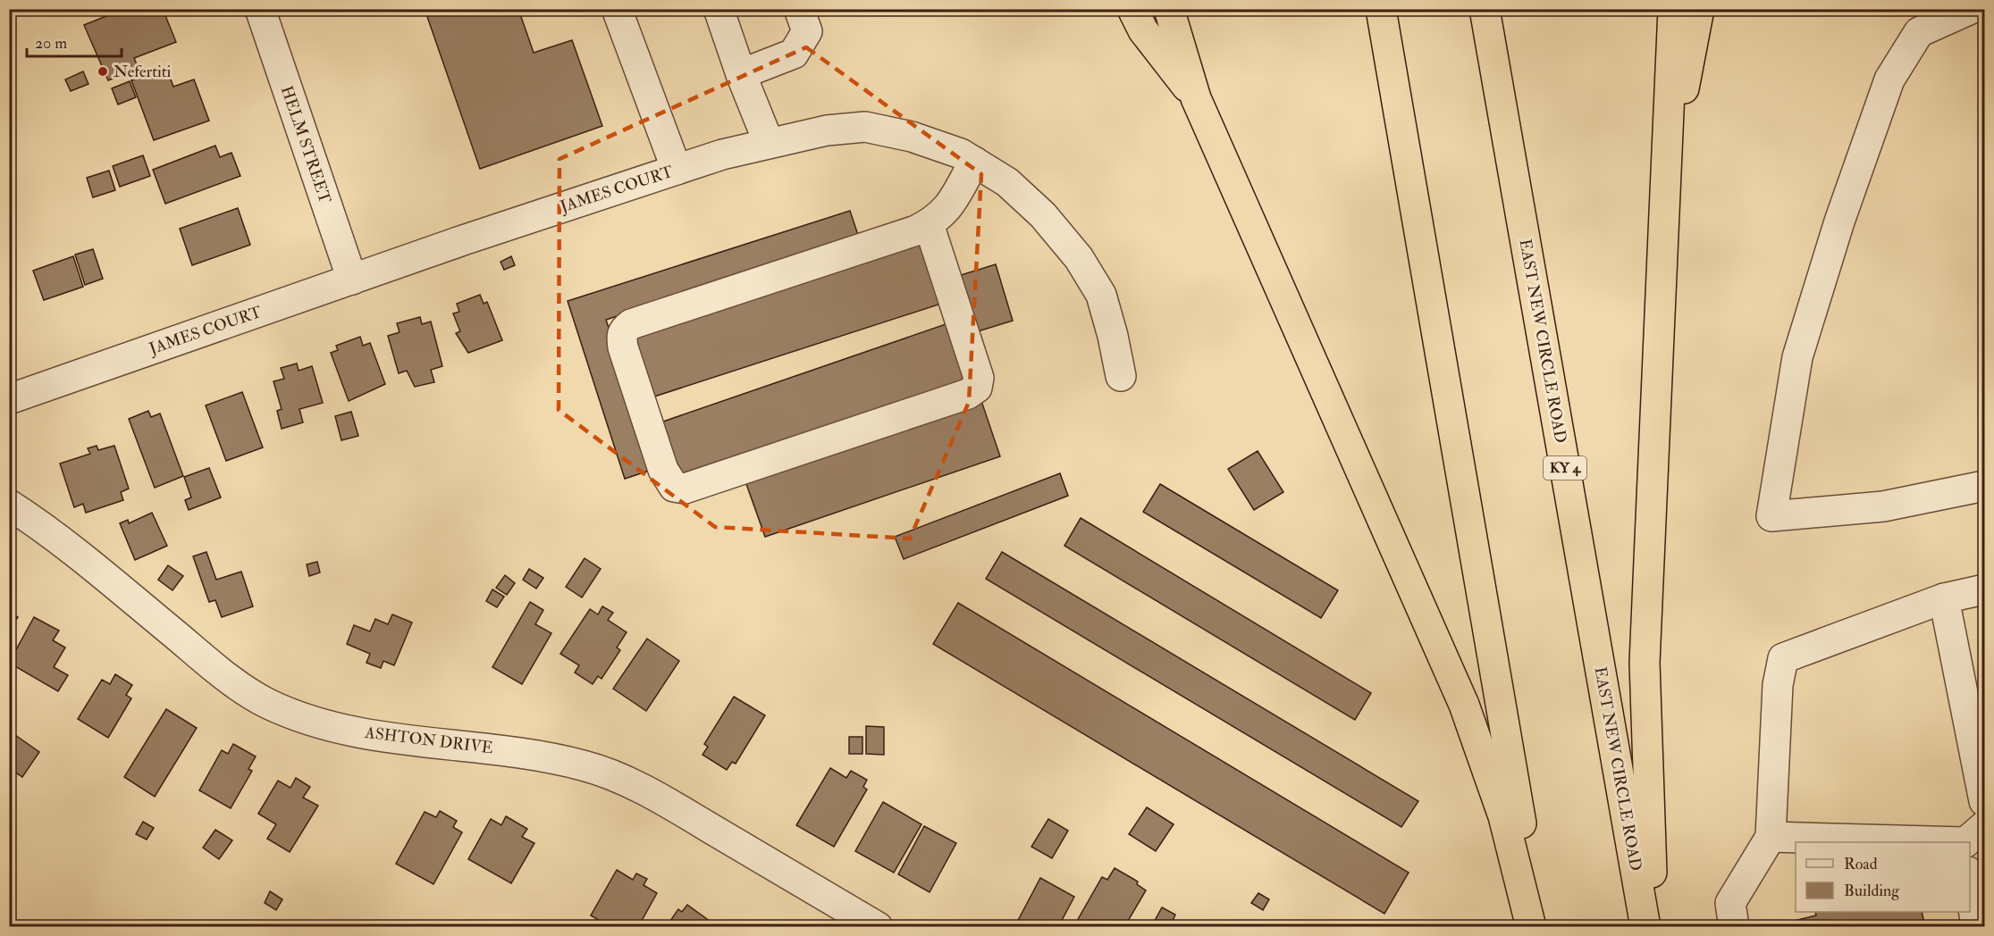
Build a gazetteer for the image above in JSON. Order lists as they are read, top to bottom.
{
  "streets": {
    "highway": ["EAST NEW CIRCLE ROAD", "KY 4"],
    "street": ["HELM STREET", "JAMES COURT", "ASHTON DRIVE"]
  },
  "crossings": [
    ["HELM STREET", "JAMES COURT"]
  ],
  "places": ["Nefertiti"],
  "legend": ["Road", "Building"],
  "scale_bar": "20 m"
}
